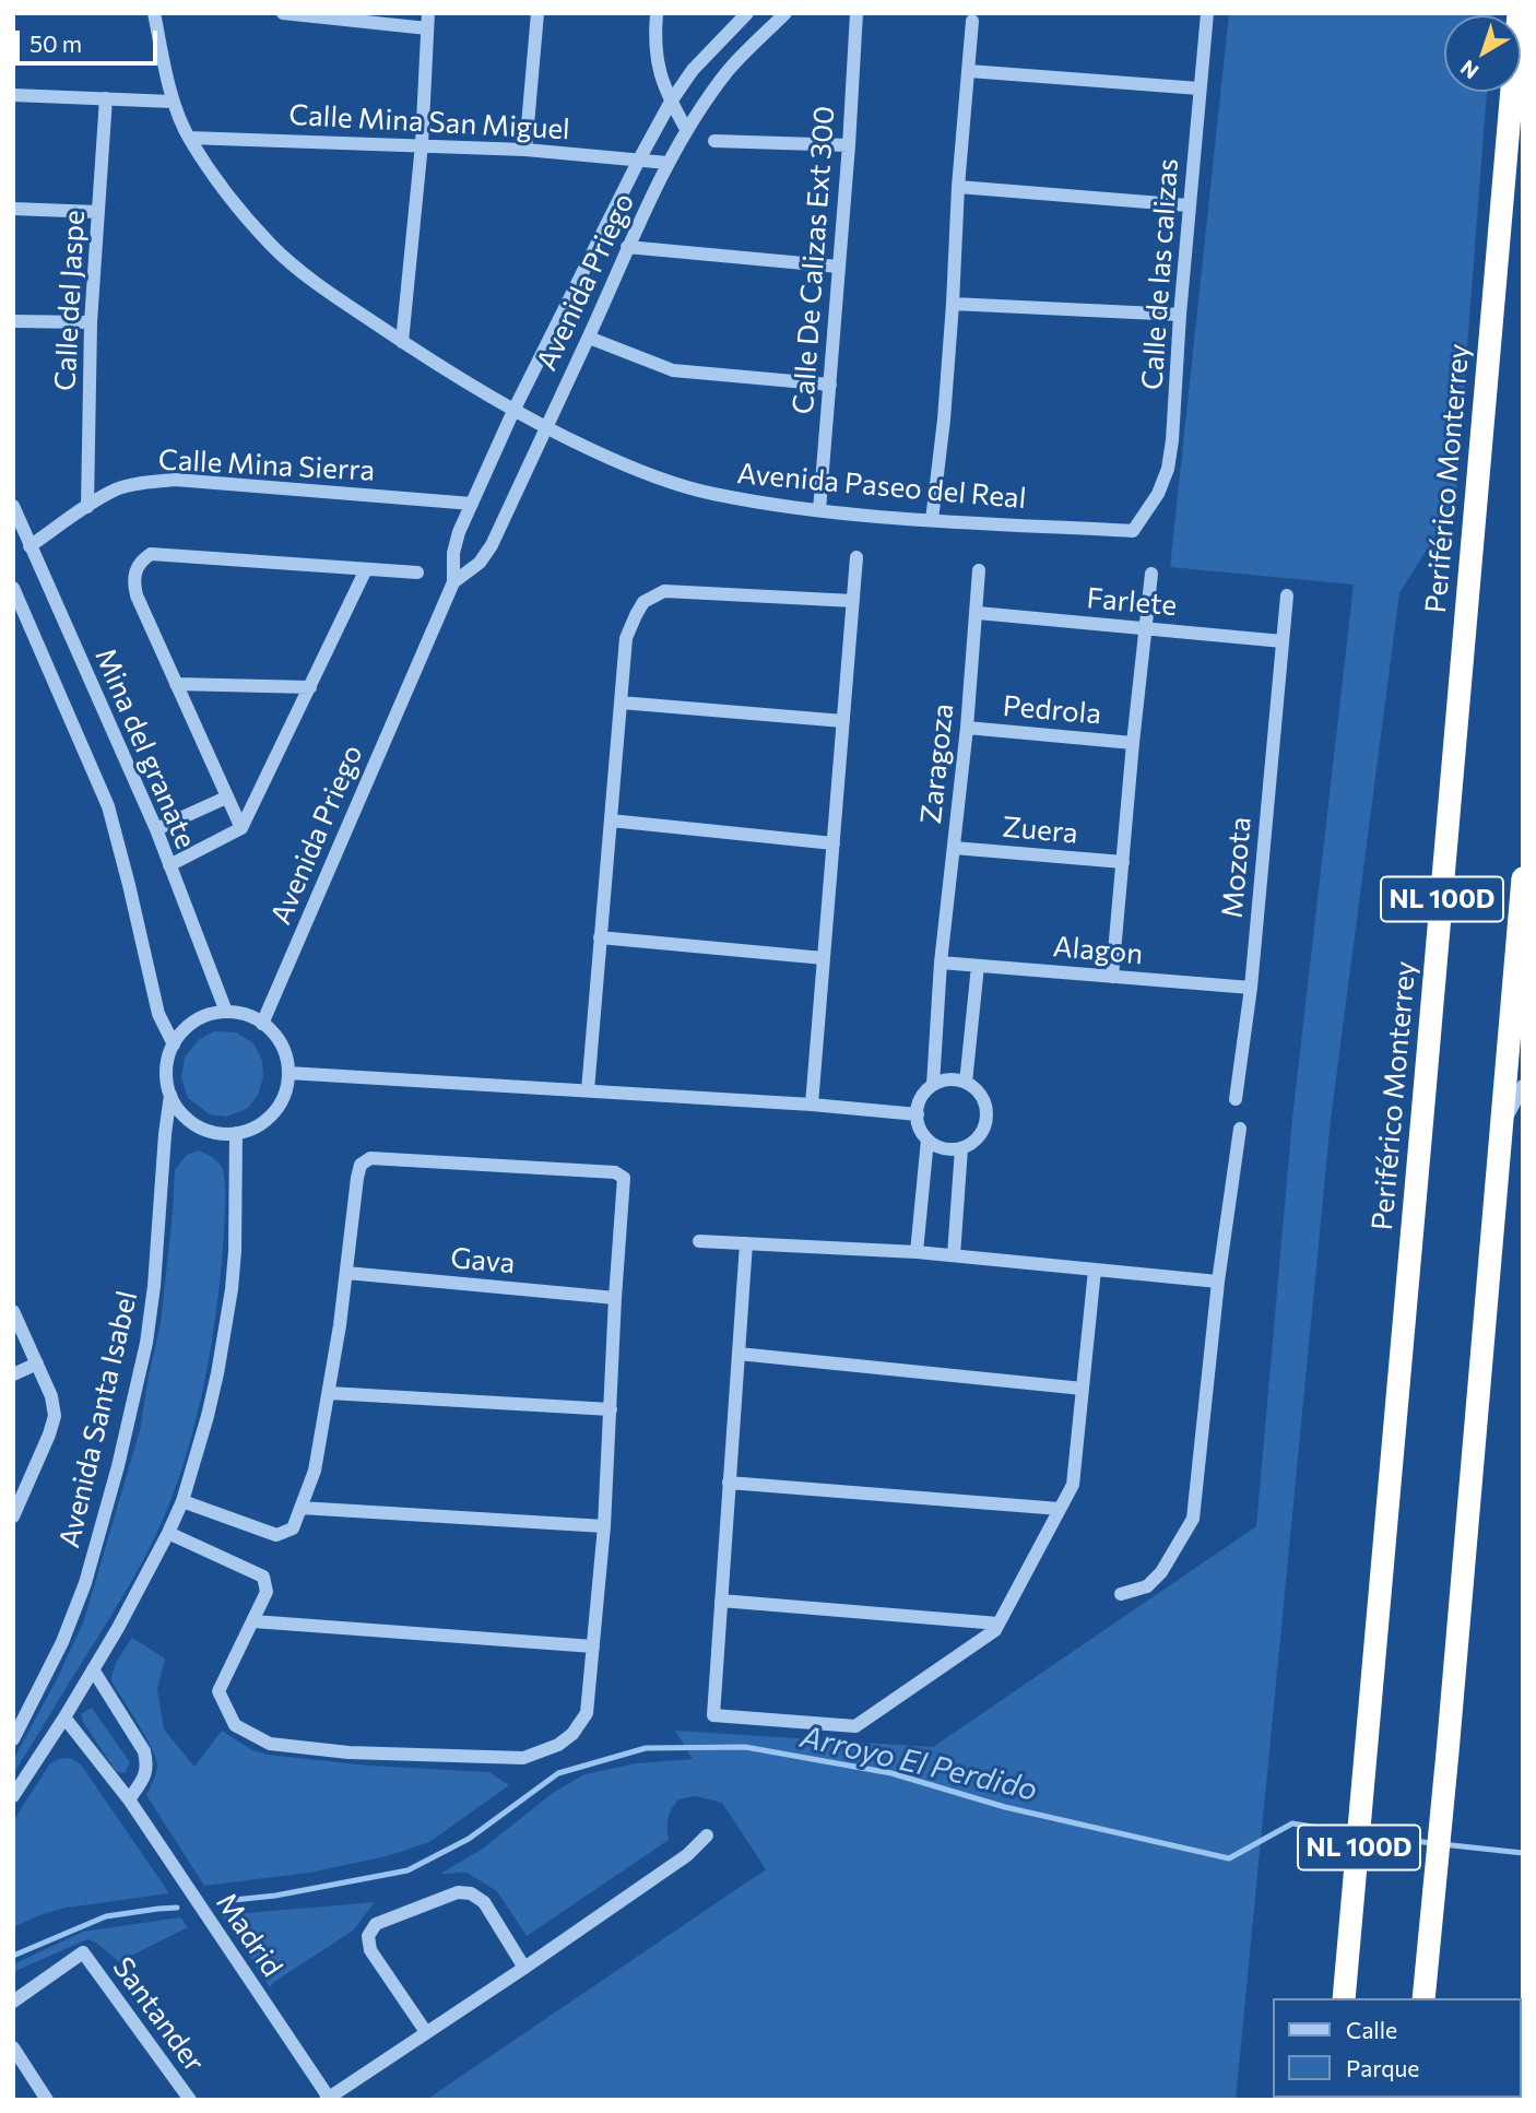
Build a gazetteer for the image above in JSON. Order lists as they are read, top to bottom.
{
  "streets": {
    "highway": ["Periférico Monterrey", "NL 100D"],
    "street": [
      "Calle Mina San Miguel",
      "Calle De Calizas Ext 300",
      "Calle de las calizas",
      "Avenida Priego",
      "Calle del Jaspe",
      "Calle Mina Sierra",
      "Avenida Paseo del Real",
      "Farlete",
      "Pedrola",
      "Mina del granate",
      "Zaragoza",
      "Zuera",
      "Mozota",
      "Alagon",
      "Gava",
      "Avenida Santa Isabel",
      "Madrid",
      "Santander"
    ]
  },
  "crossings": [
    ["Calle Mina San Miguel", "Avenida Priego"],
    ["Calle Mina San Miguel", "Avenida Paseo del Real"],
    ["Calle De Calizas Ext 300", "Avenida Paseo del Real"],
    ["Calle de las calizas", "Avenida Paseo del Real"],
    ["Avenida Priego", "Calle Mina Sierra"],
    ["Avenida Priego", "Avenida Paseo del Real"],
    ["Avenida Priego", "Mina del granate"],
    ["Avenida Priego", "Avenida Santa Isabel"],
    ["Calle del Jaspe", "Calle Mina Sierra"],
    ["Calle Mina Sierra", "Mina del granate"],
    ["Farlete", "Zaragoza"],
    ["Farlete", "Mozota"],
    ["Pedrola", "Zaragoza"],
    ["Mina del granate", "Avenida Santa Isabel"],
    ["Zaragoza", "Zuera"],
    ["Zaragoza", "Alagon"],
    ["Mozota", "Alagon"]
  ],
  "water": ["Arroyo El Perdido"],
  "legend": ["Calle", "Parque"],
  "scale_bar": "50 m",
  "north": "bottom left"
}
